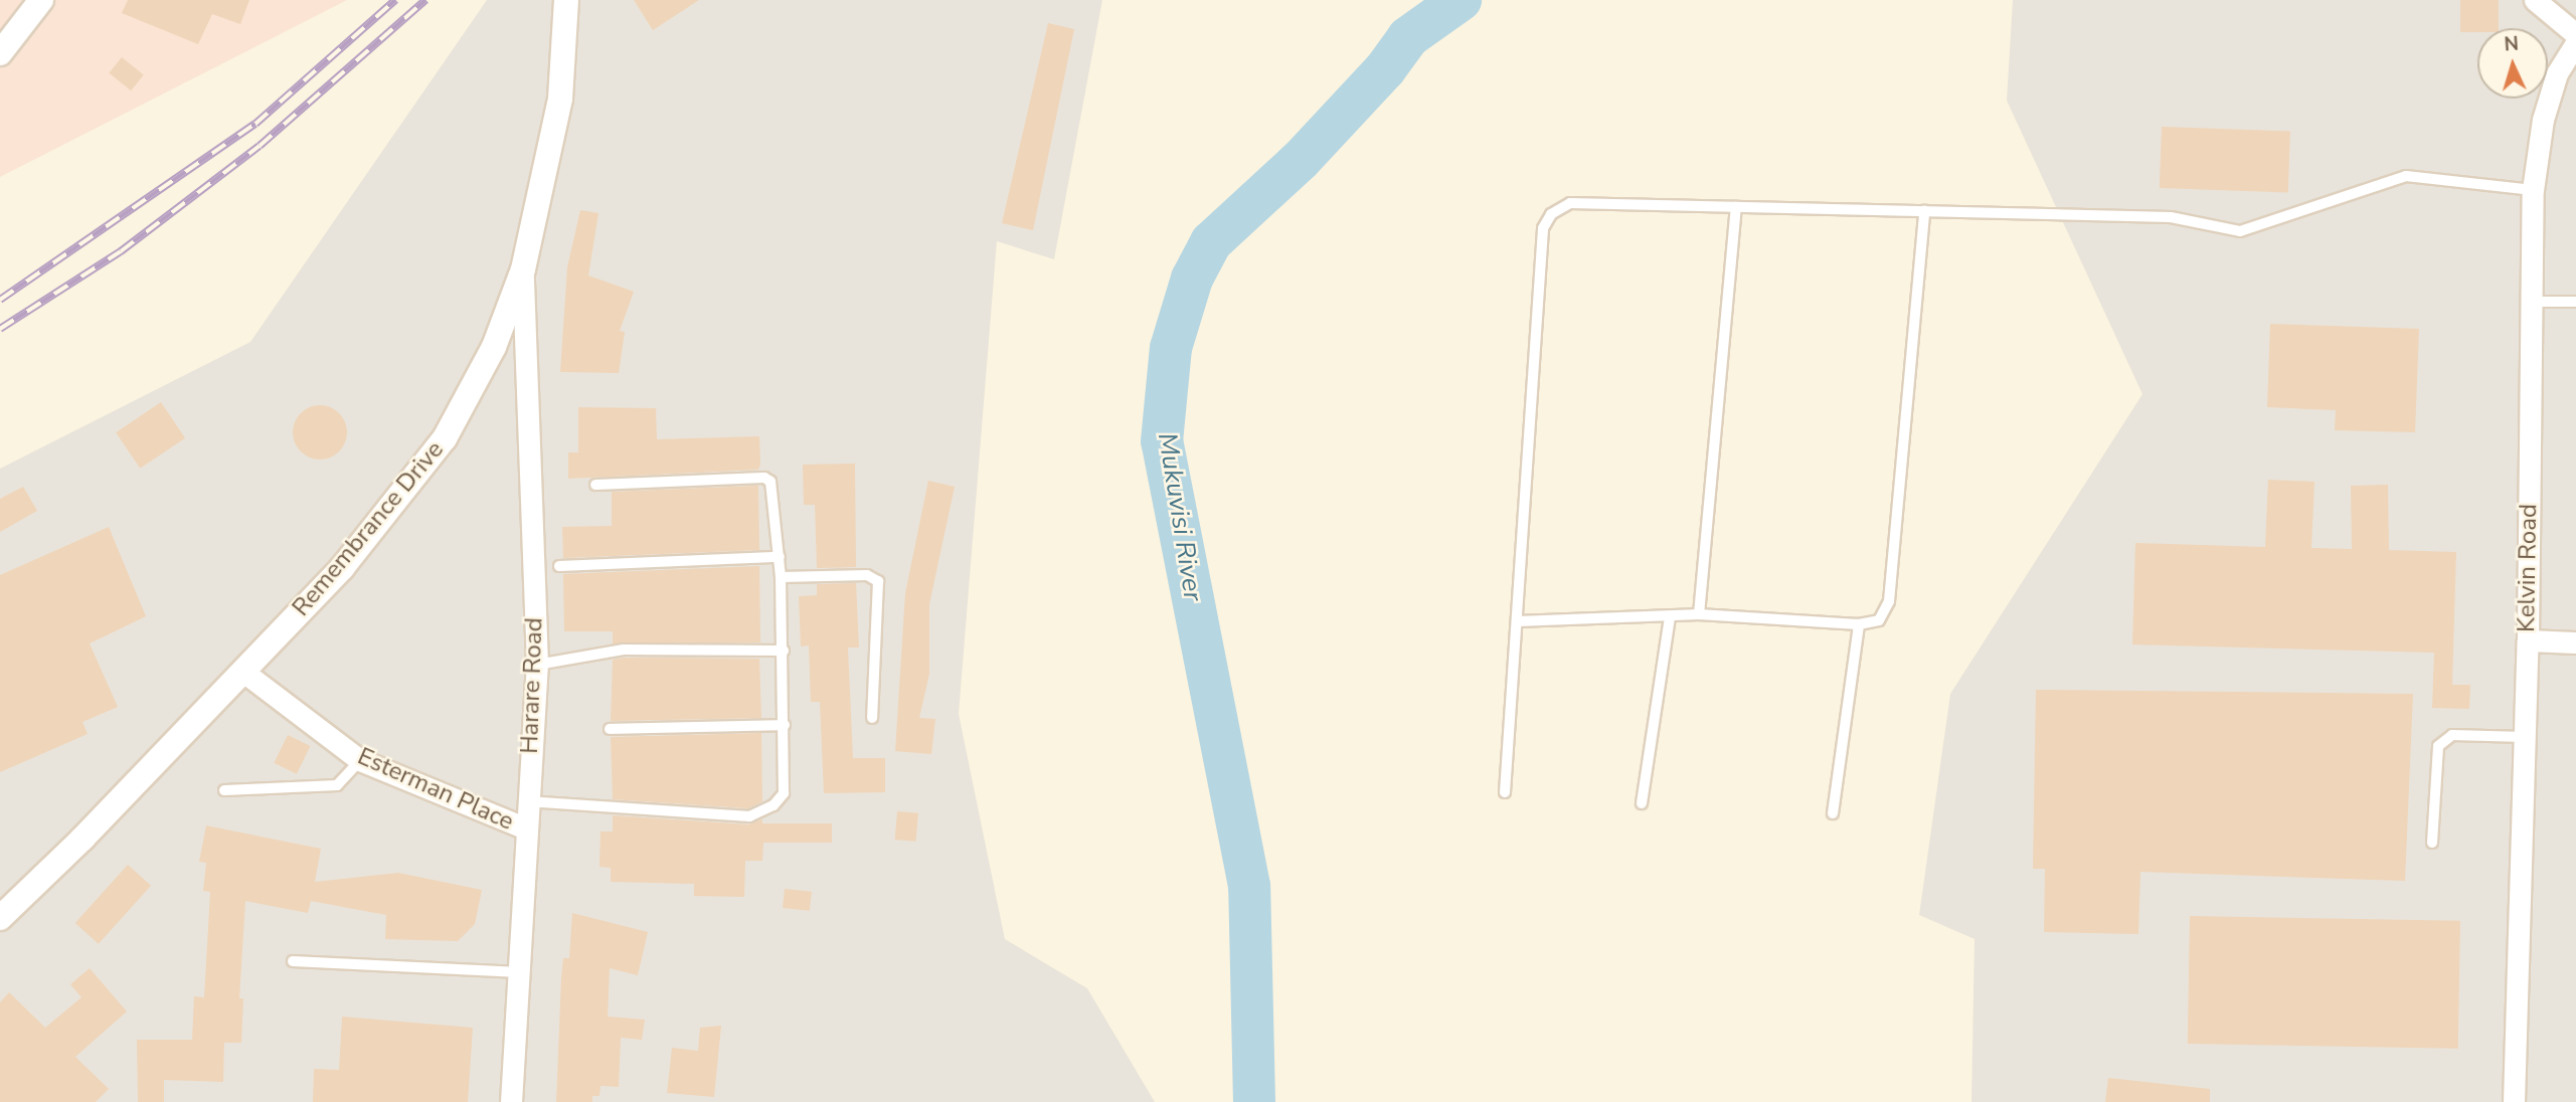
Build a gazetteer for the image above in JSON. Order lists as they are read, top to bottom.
{
  "streets": {
    "street": [
      "Remembrance Drive",
      "Kelvin Road",
      "Harare Road",
      "Esterman Place"
    ]
  },
  "crossings": [
    ["Remembrance Drive", "Harare Road"],
    ["Remembrance Drive", "Esterman Place"],
    ["Harare Road", "Esterman Place"]
  ],
  "water": ["Mukuvisi River"],
  "north": "top"
}
